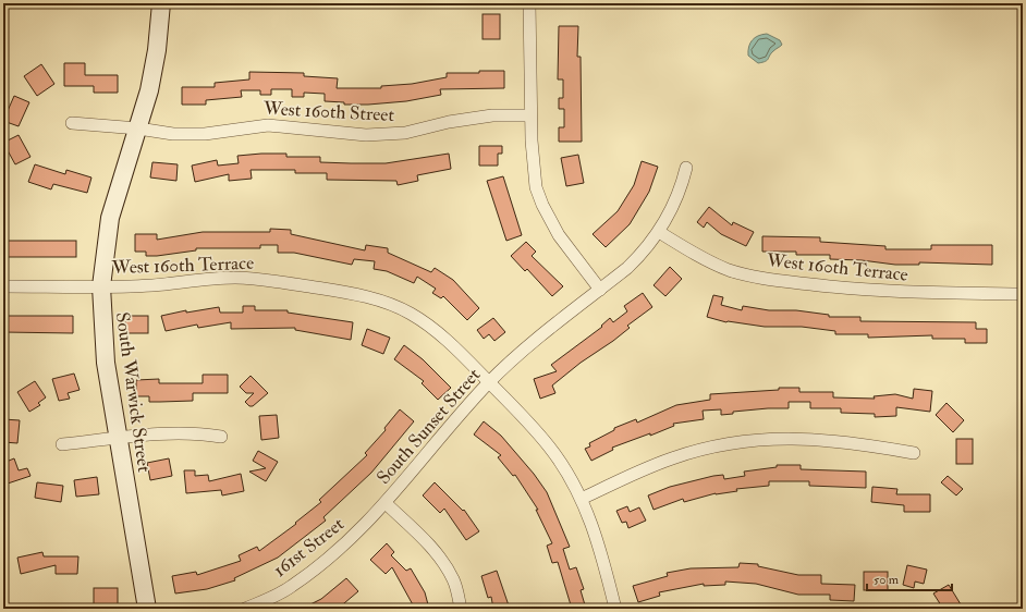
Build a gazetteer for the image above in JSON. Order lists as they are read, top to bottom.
{
  "streets": {
    "street": [
      "West 160th Street",
      "West 160th Terrace",
      "South Warwick Street",
      "South Sunset Street",
      "161st Street"
    ]
  },
  "crossings": [
    ["West 160th Street", "South Warwick Street"],
    ["West 160th Terrace", "South Warwick Street"],
    ["West 160th Terrace", "South Sunset Street"],
    ["South Sunset Street", "161st Street"]
  ],
  "scale_bar": "50 m"
}
